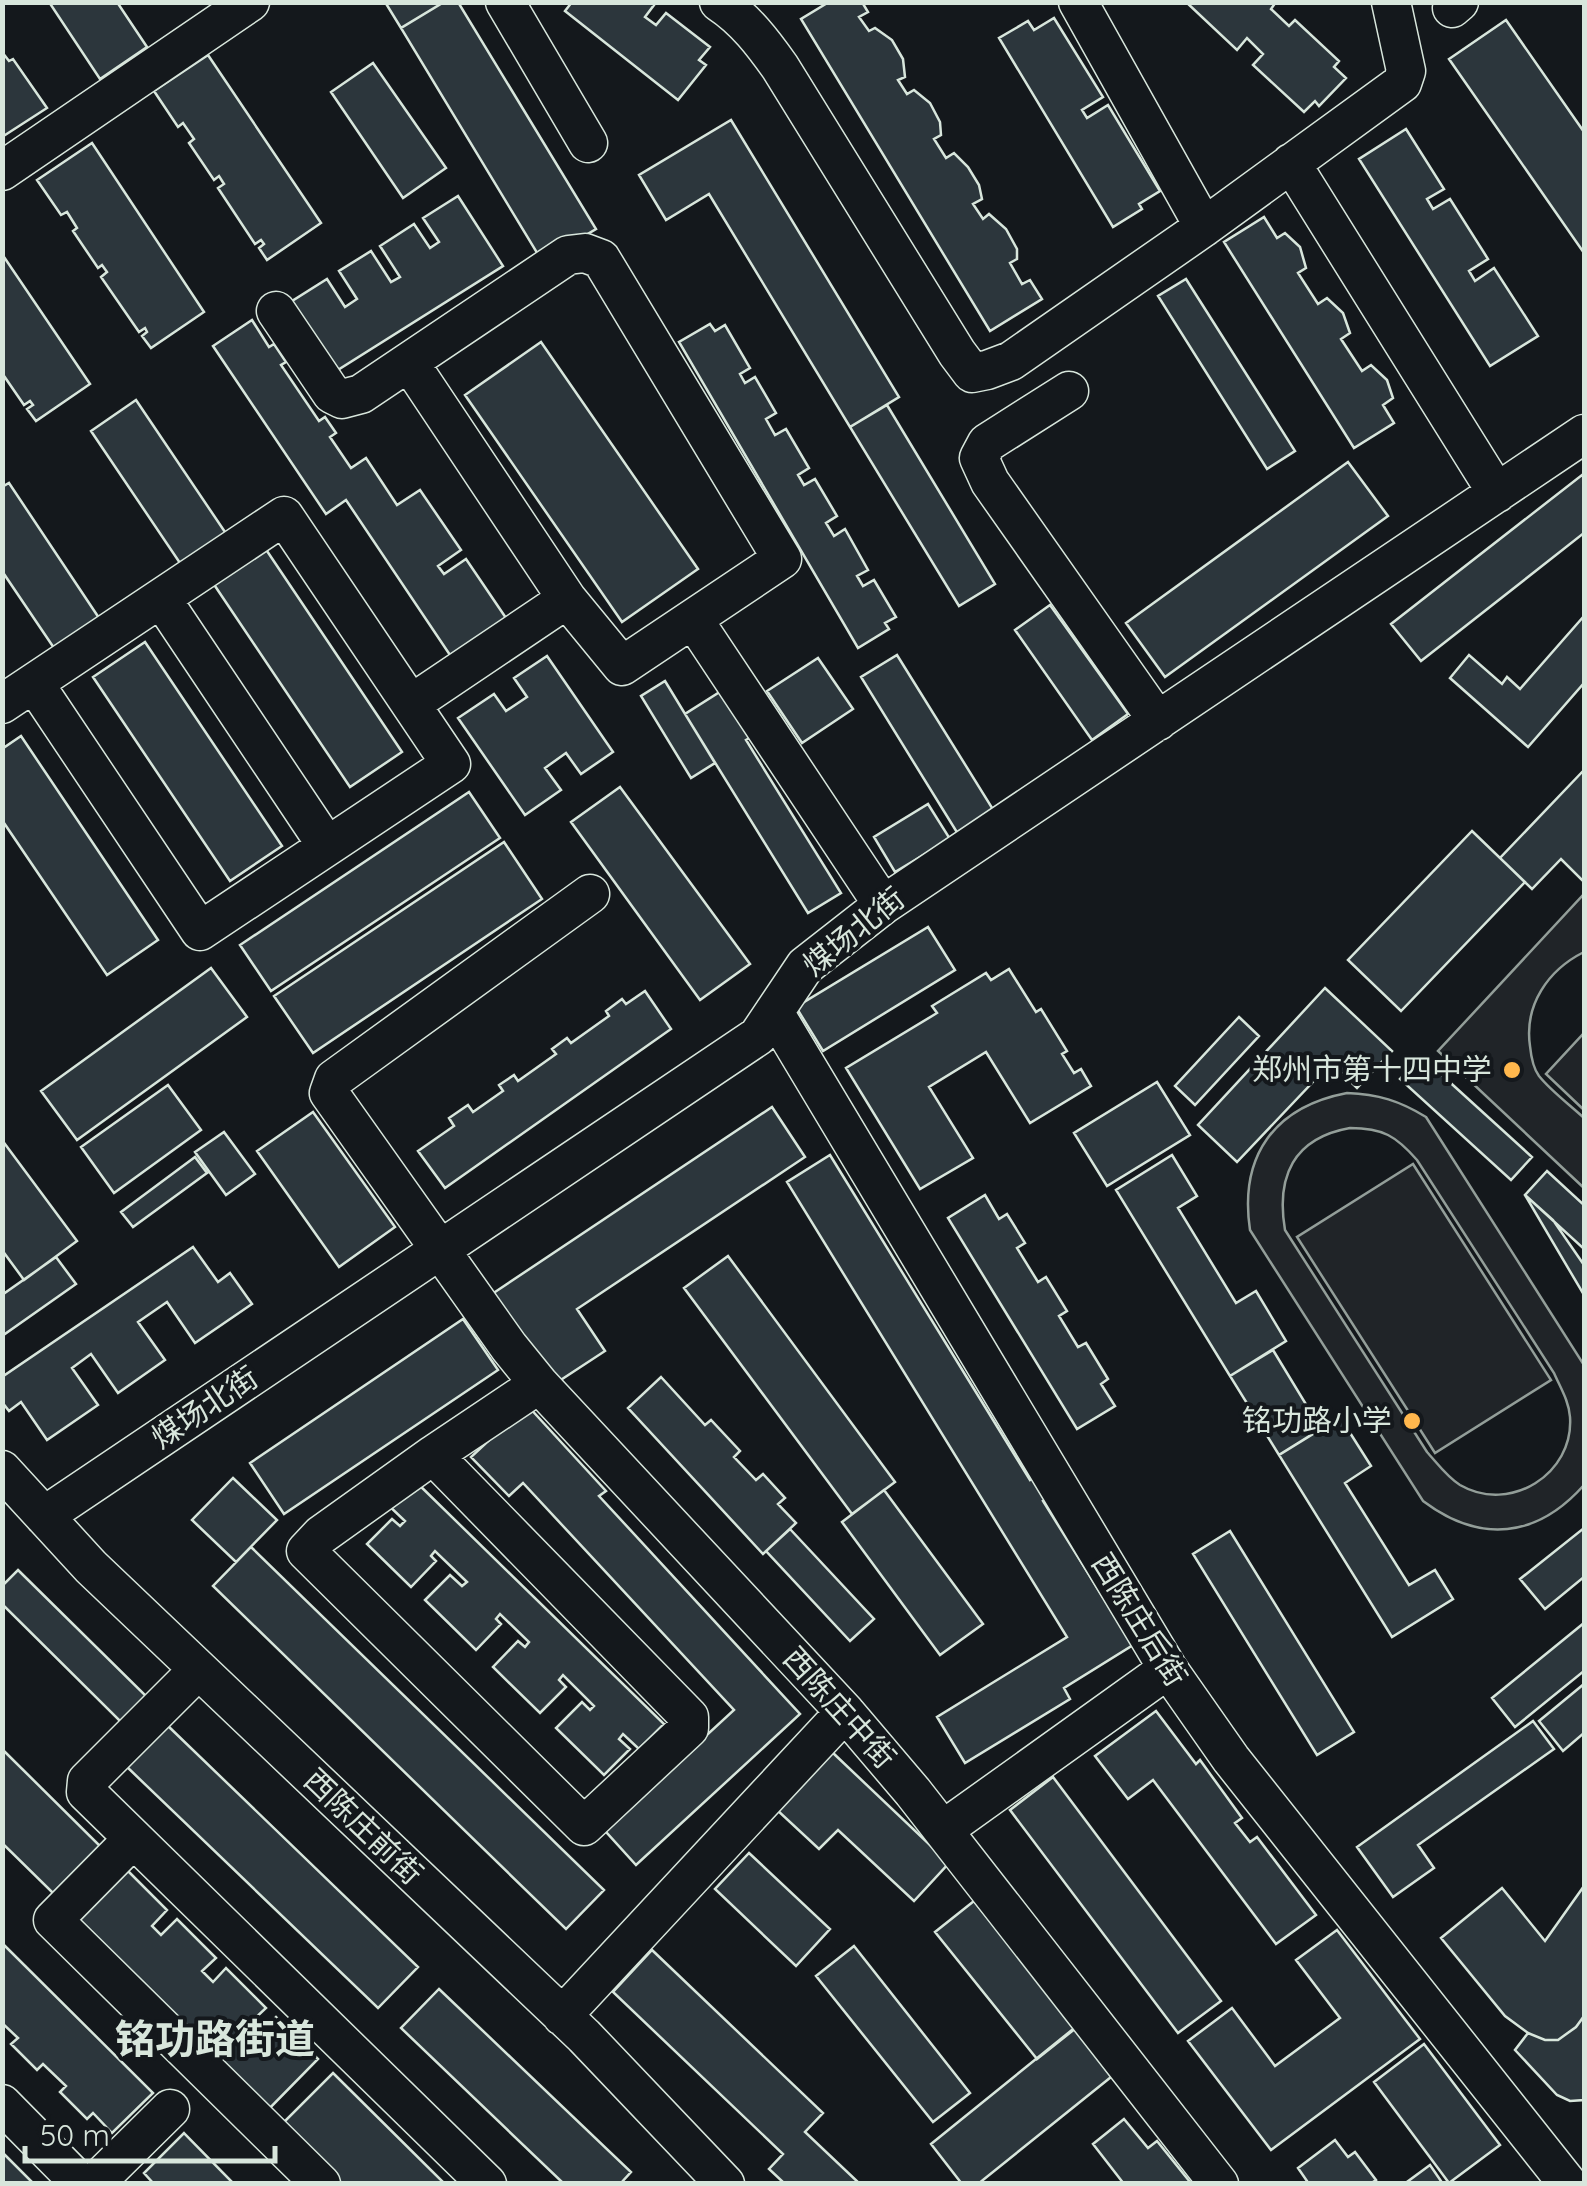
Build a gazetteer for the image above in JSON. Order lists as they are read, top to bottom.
{
  "streets": {
    "street": [
      "煤场北街",
      "西陈庄后街",
      "西陈庄中街",
      "西陈庄前街"
    ]
  },
  "crossings": [
    ["煤场北街", "西陈庄后街"],
    ["煤场北街", "西陈庄中街"],
    ["煤场北街", "西陈庄前街"]
  ],
  "districts": ["铭功路街道"],
  "places": ["郑州市第十四中学", "铭功路小学"],
  "scale_bar": "50 m"
}
